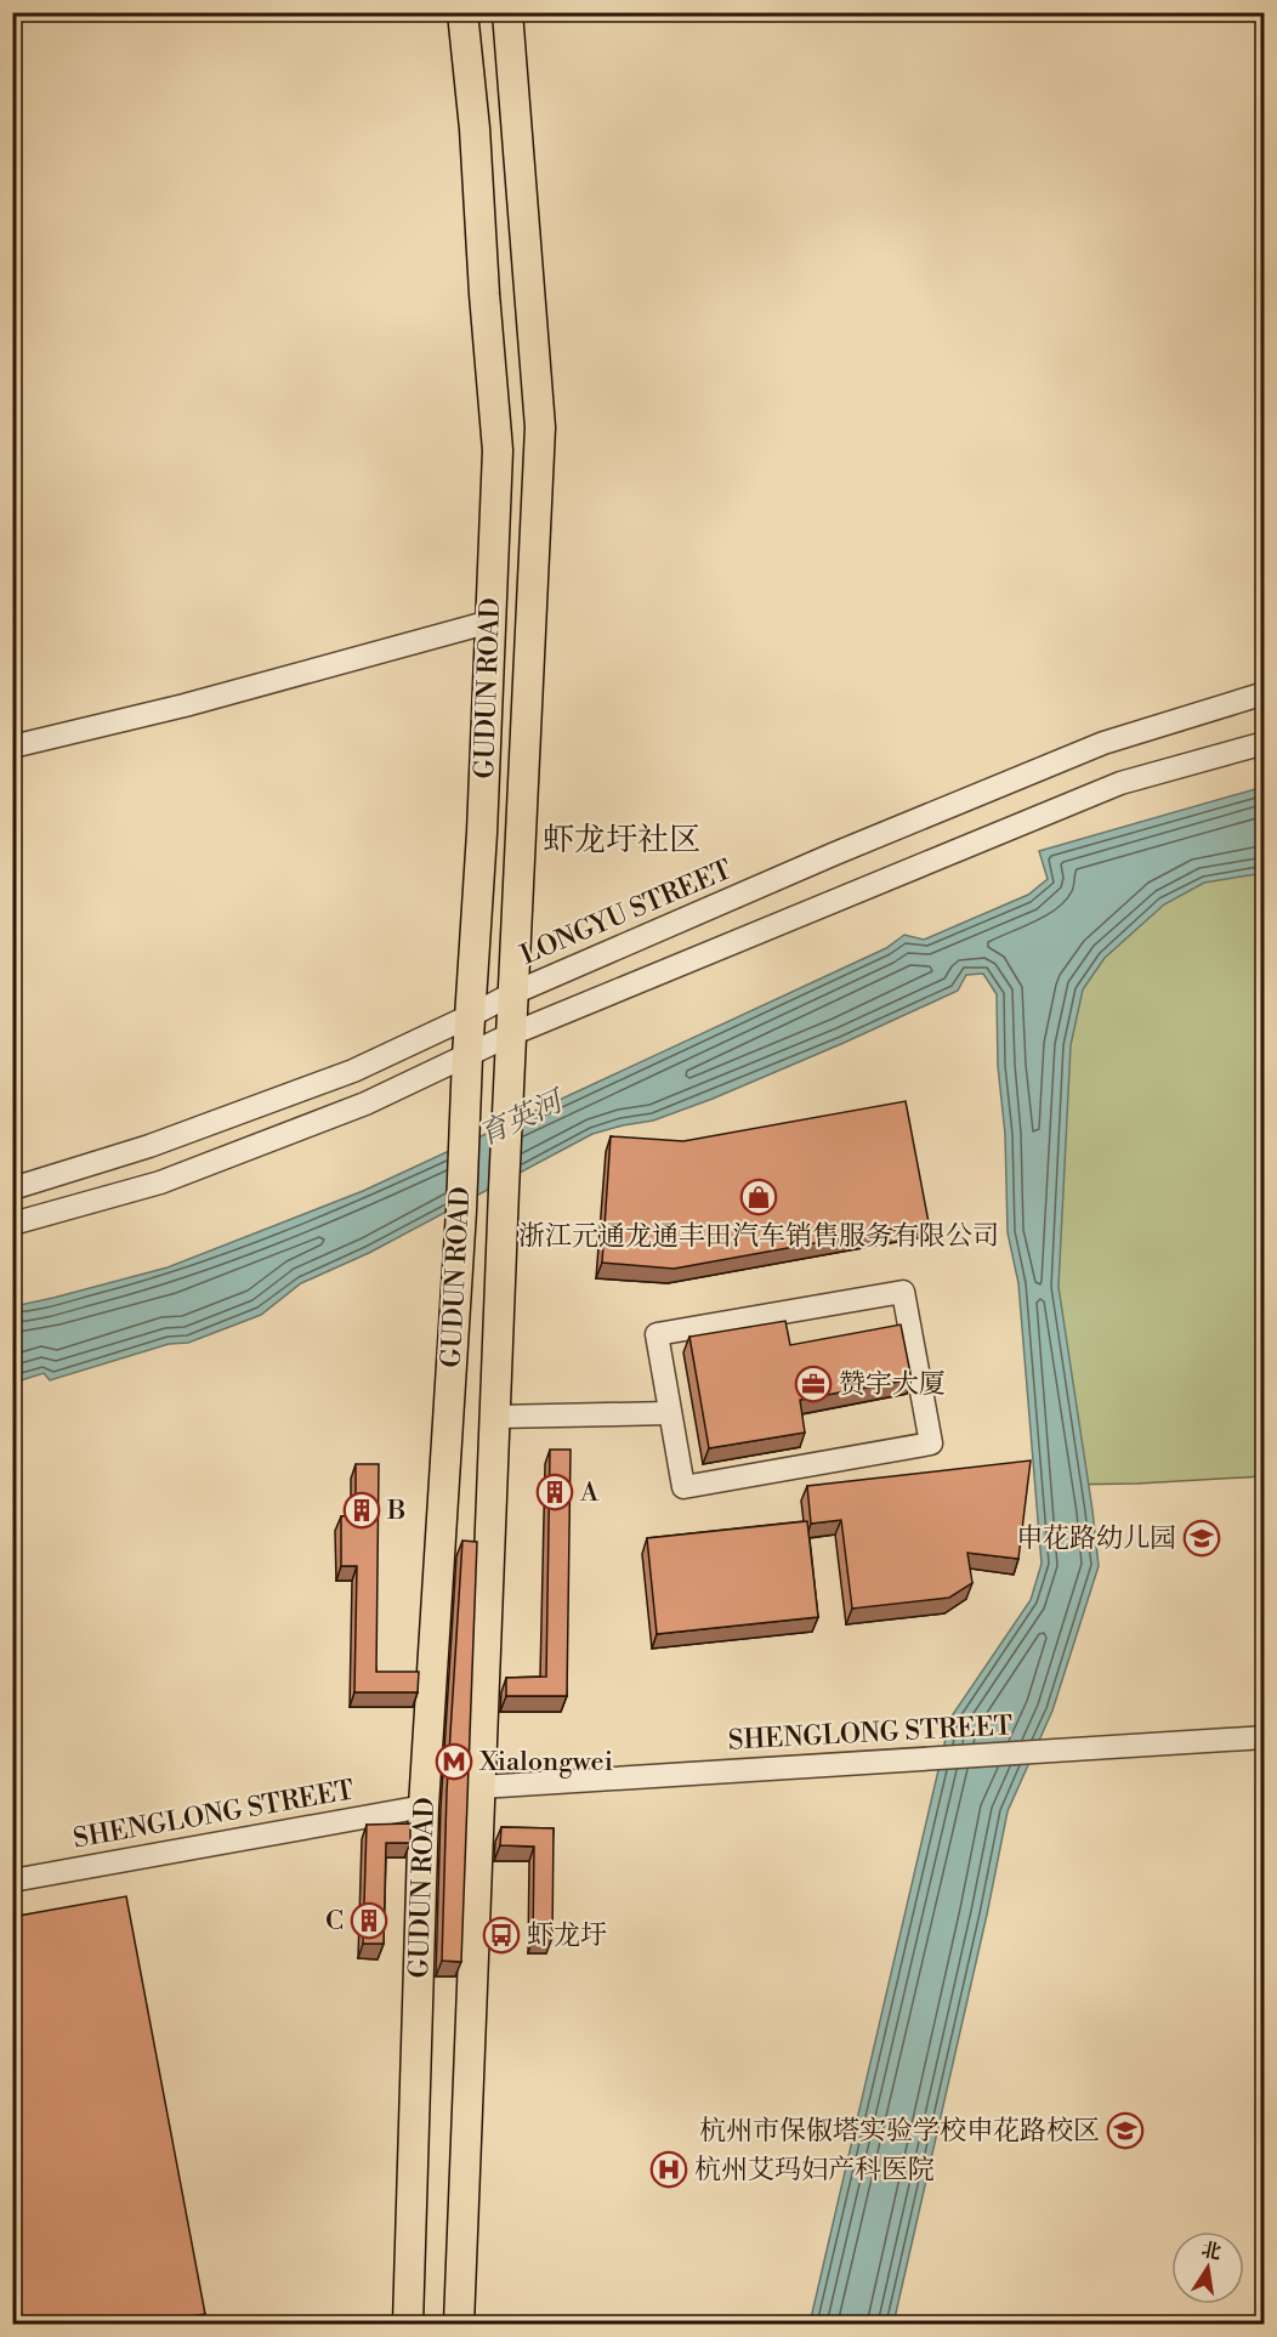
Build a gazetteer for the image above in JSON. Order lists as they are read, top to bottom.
{
  "streets": {
    "main road": ["GUDUN ROAD"],
    "street": ["LONGYU STREET", "SHENGLONG STREET"]
  },
  "crossings": [
    ["GUDUN ROAD", "LONGYU STREET"],
    ["GUDUN ROAD", "SHENGLONG STREET"]
  ],
  "districts": ["虾龙圩社区"],
  "water": ["育英河"],
  "places": {
    "shop": ["浙江元通龙通丰田汽车销售服务有限公司"],
    "office": ["赞宇大厦"],
    "building": ["A", "B", "C"],
    "school or university": ["申花路幼儿园", "杭州市保俶塔实验学校申花路校区"],
    "metro station": ["Xialongwei"],
    "bus stop": ["虾龙圩"],
    "hospital": ["杭州艾玛妇产科医院"]
  },
  "north": "top"
}
